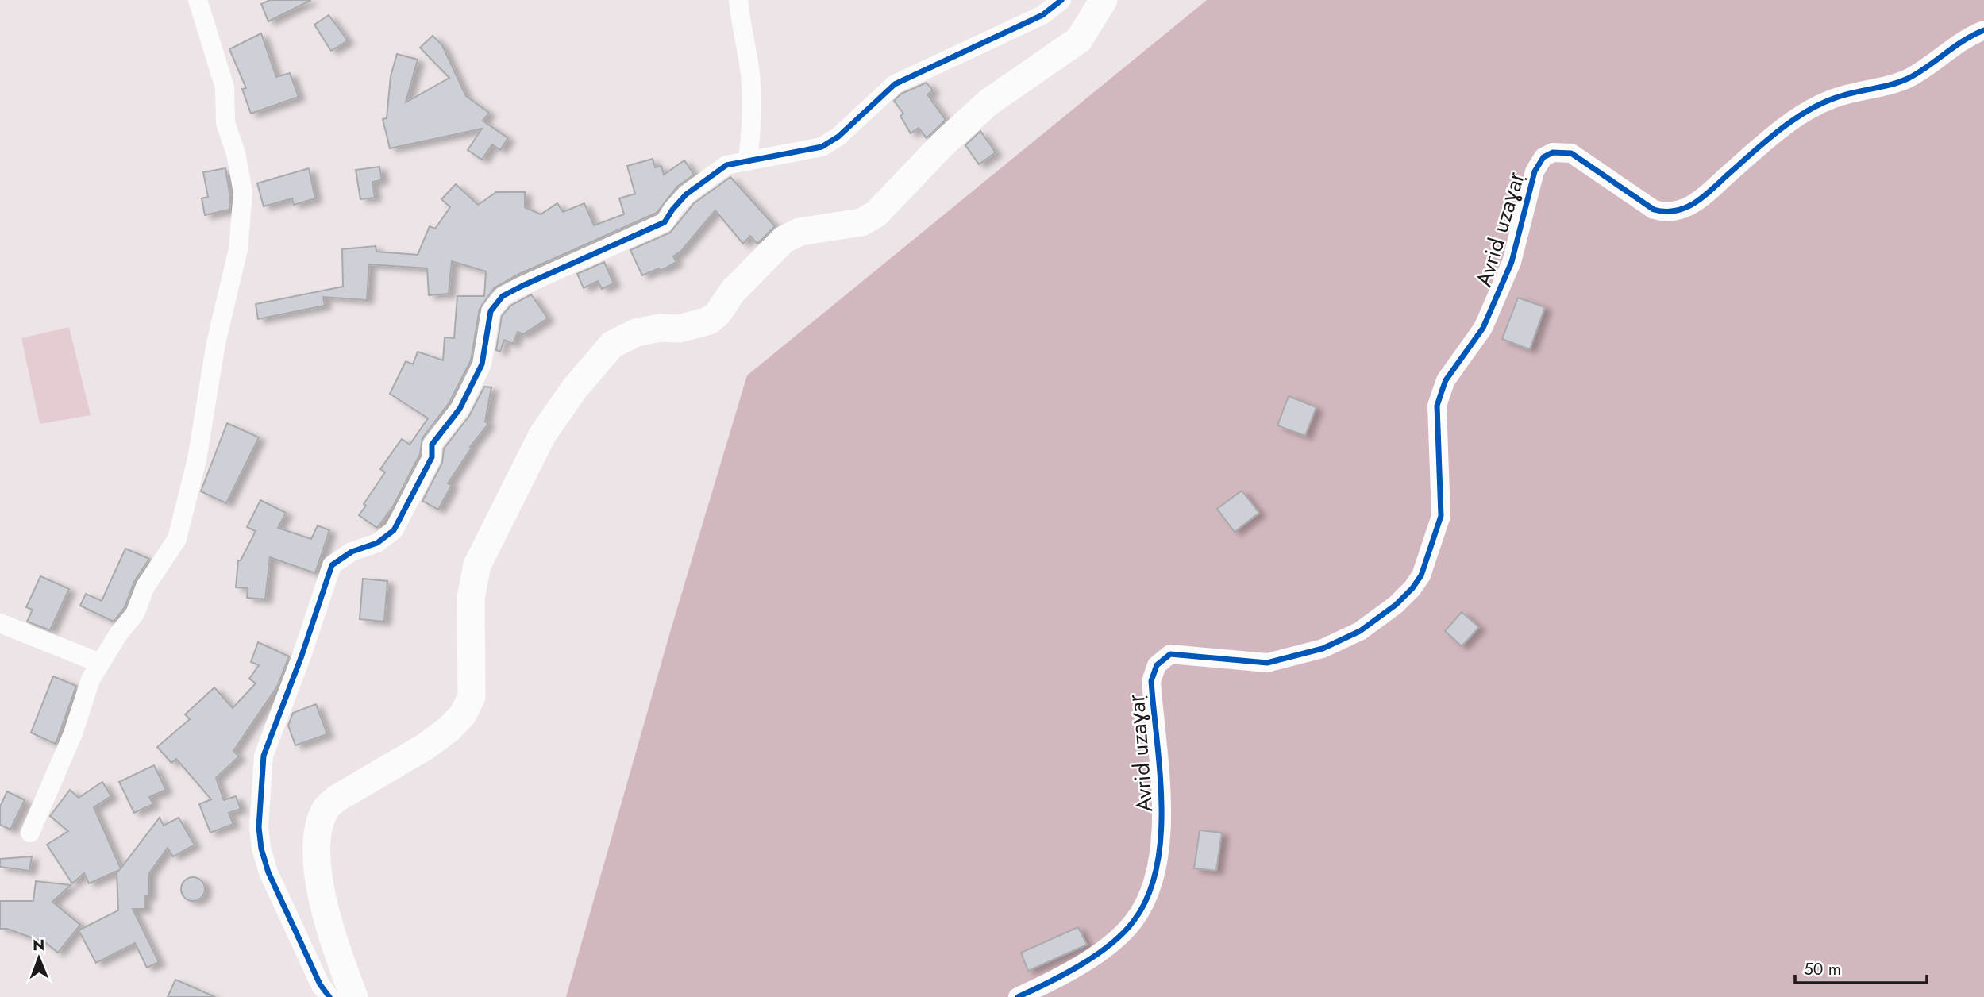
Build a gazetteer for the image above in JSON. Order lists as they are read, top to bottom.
{
  "streets": {
    "street": ["Avrid uzaɣaṛ"]
  },
  "scale_bar": "50 m",
  "north": "top"
}
